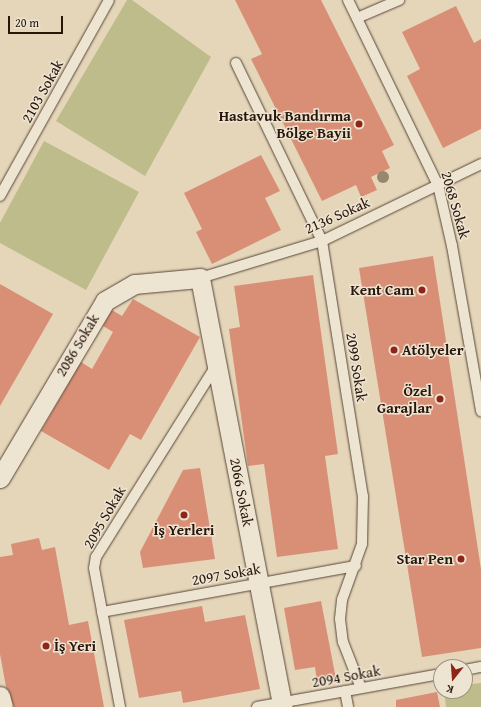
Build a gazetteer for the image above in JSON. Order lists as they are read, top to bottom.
{
  "streets": {
    "street": ["2086 Sokak", "2066 Sokak"],
    "lane": [
      "2103 Sokak",
      "2068 Sokak",
      "2136 Sokak",
      "2099 Sokak",
      "2095 Sokak",
      "2097 Sokak",
      "2094 Sokak"
    ]
  },
  "crossings": [
    ["2068 Sokak", "2136 Sokak"],
    ["2136 Sokak", "2086 Sokak"],
    ["2136 Sokak", "2099 Sokak"],
    ["2136 Sokak", "2066 Sokak"],
    ["2086 Sokak", "2066 Sokak"],
    ["2099 Sokak", "2097 Sokak"],
    ["2099 Sokak", "2094 Sokak"],
    ["2066 Sokak", "2095 Sokak"],
    ["2066 Sokak", "2097 Sokak"],
    ["2066 Sokak", "2094 Sokak"],
    ["2095 Sokak", "2097 Sokak"]
  ],
  "places": [
    "Hastavuk Bandırma Bölge Bayii",
    "Kent Cam",
    "Atölyeler",
    "Özel Garajlar",
    "İş Yerleri",
    "Star Pen",
    "İş Yeri"
  ],
  "scale_bar": "20 m",
  "north": "bottom"
}
